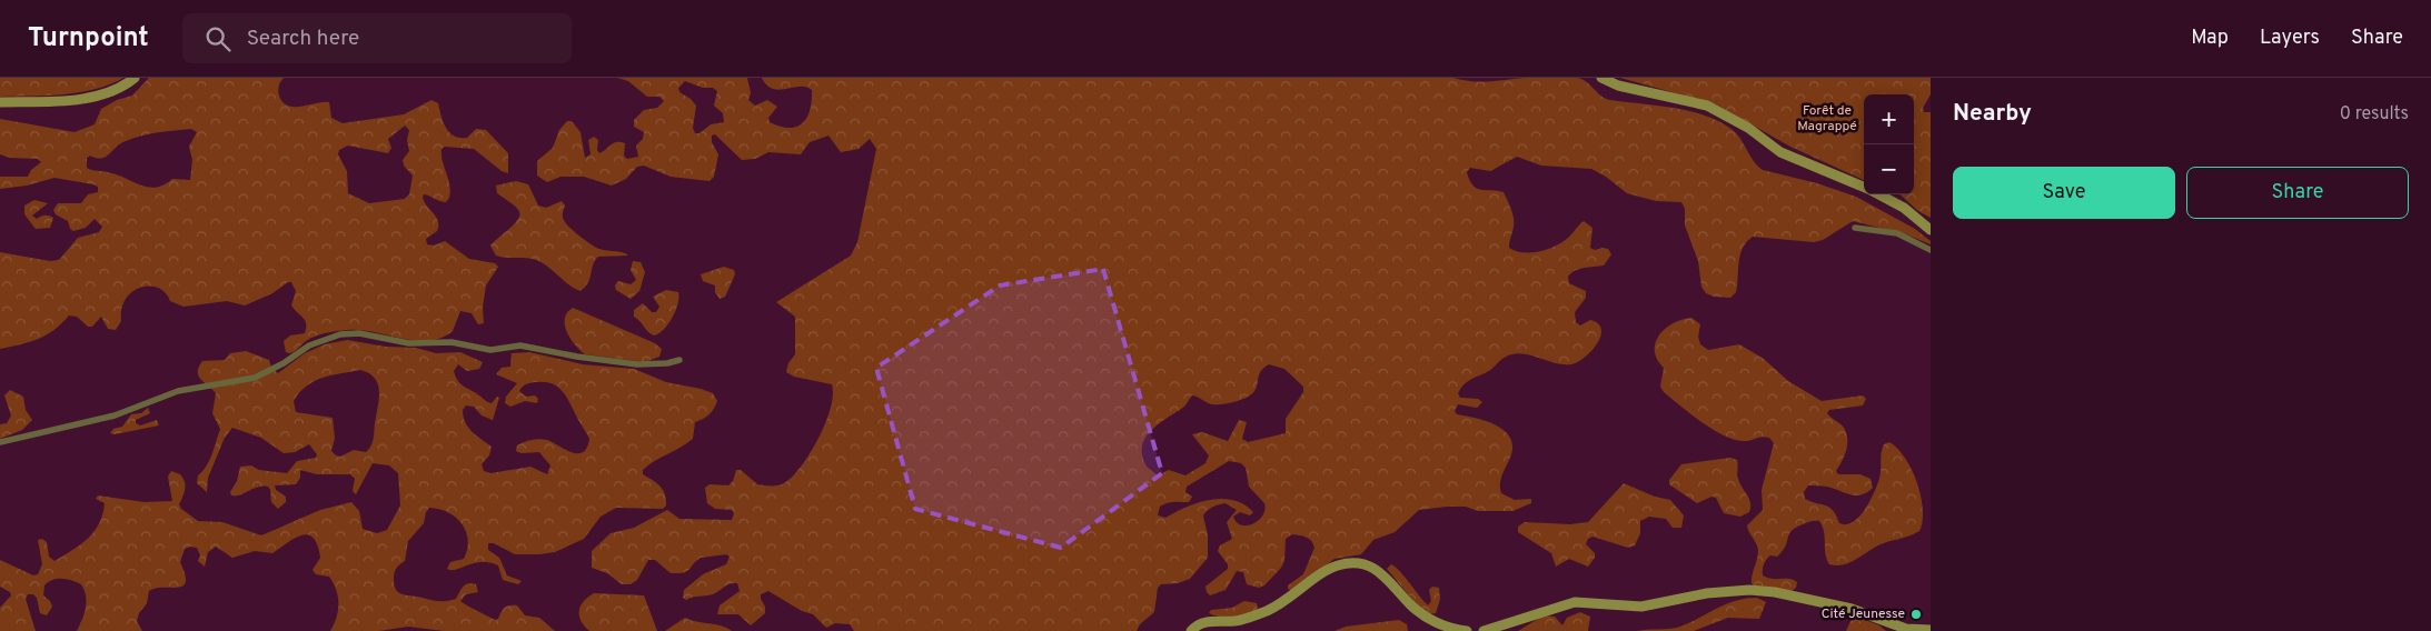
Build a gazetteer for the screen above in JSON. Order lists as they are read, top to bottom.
{
  "parks": ["Forêt de Magrappé"],
  "places": ["Cité Jeunesse"],
  "page": {
    "header": "Turnpoint",
    "search": "Search here",
    "nav": ["Map", "Layers", "Share"],
    "heading": ["Nearby", "0 results"],
    "map_buttons": ["+", "−"],
    "buttons": ["Save", "Share"]
  }
}
